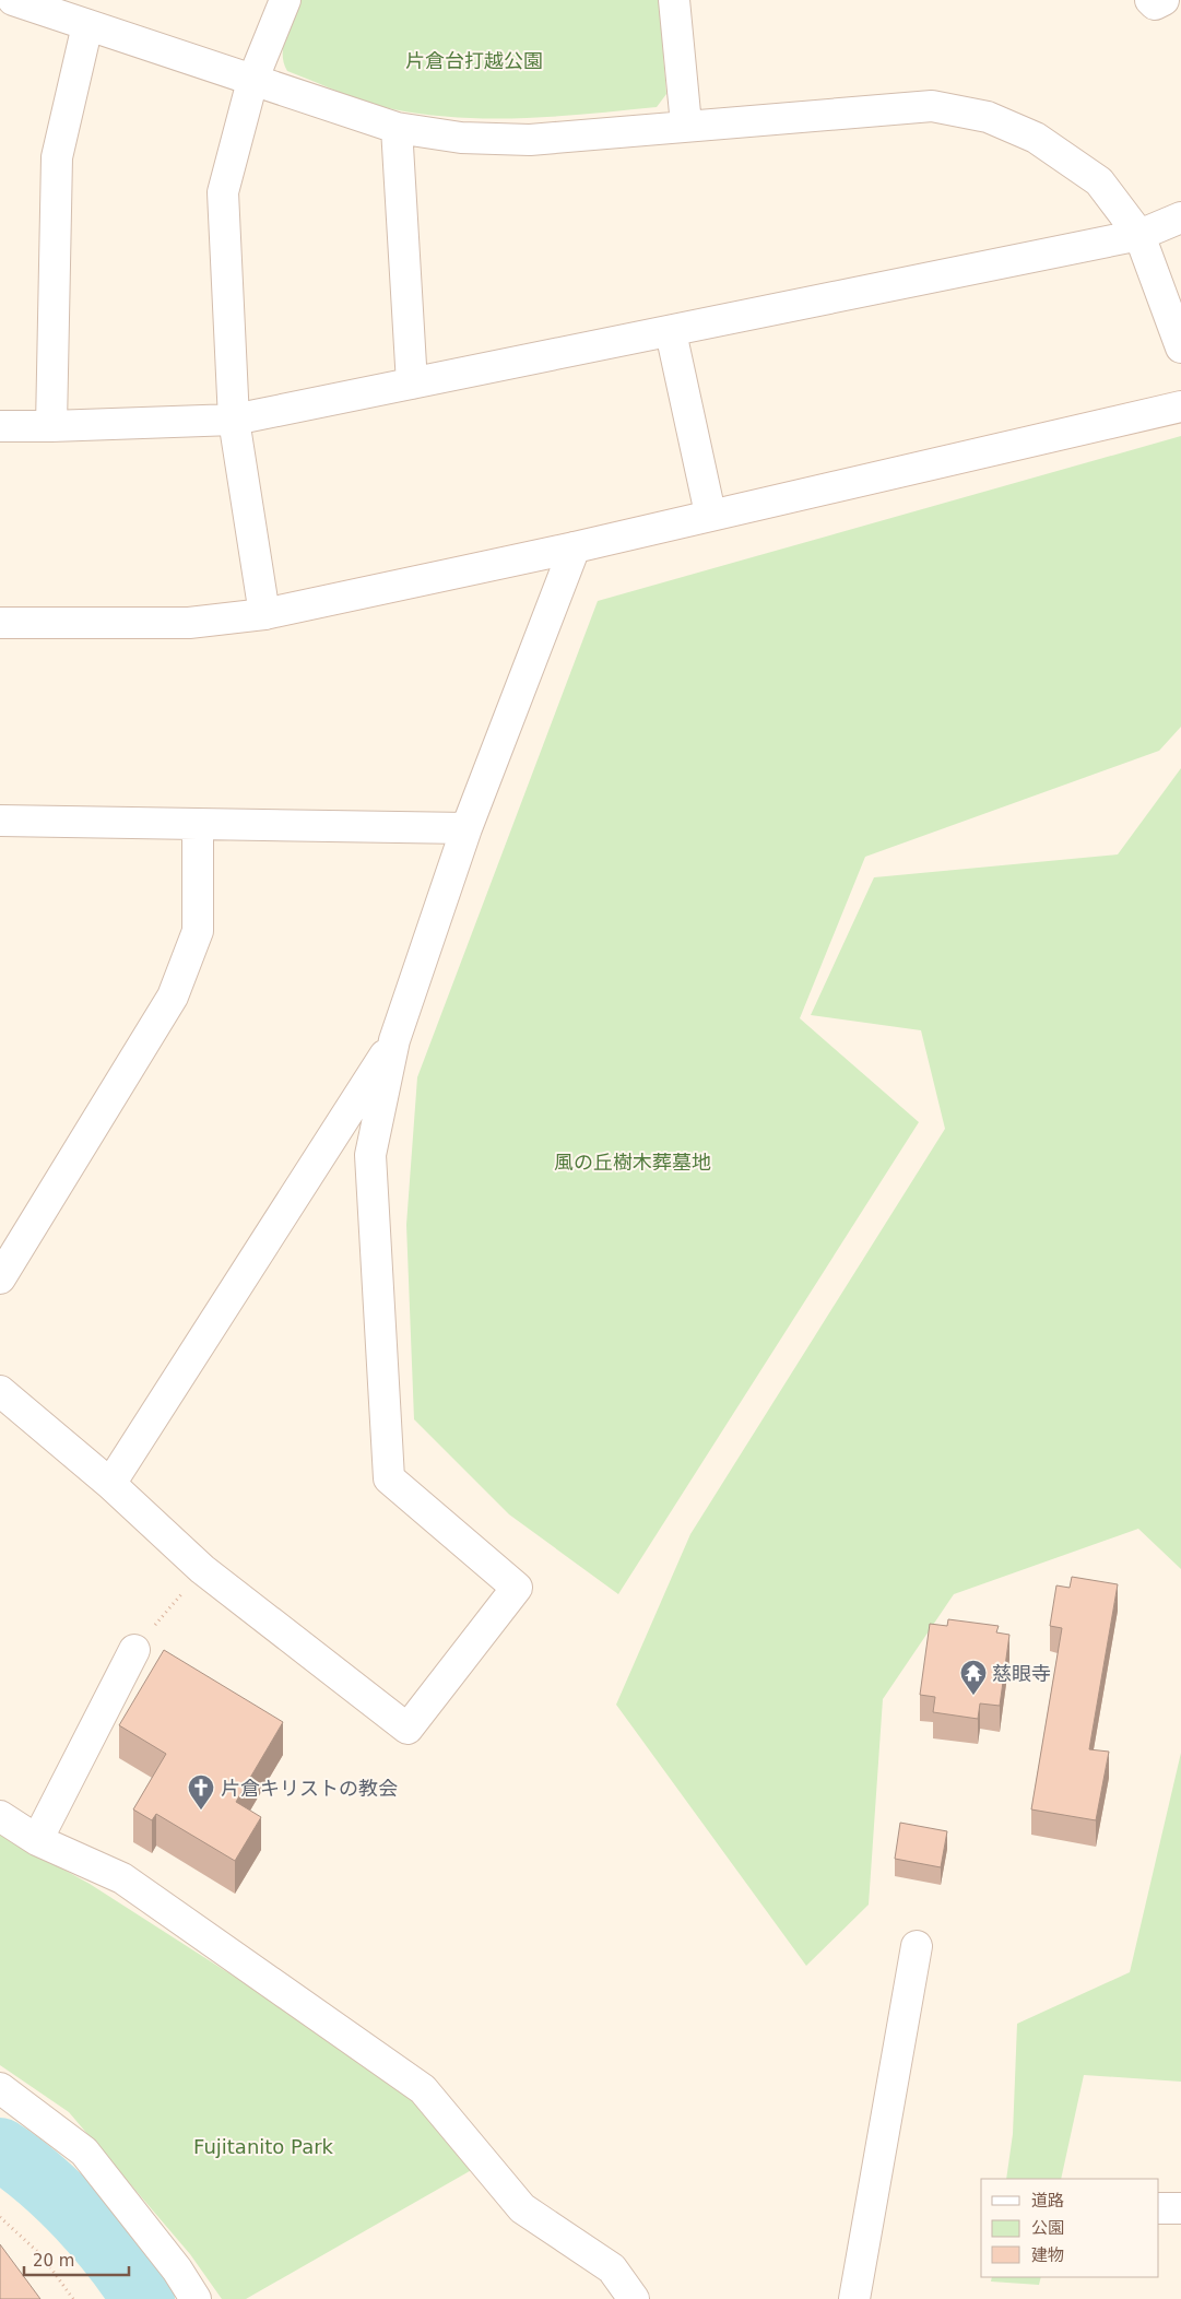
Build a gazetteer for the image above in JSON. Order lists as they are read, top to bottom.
{
  "parks": ["片倉台打越公園", "風の丘樹木葬墓地", "Fujitanito Park"],
  "places": {
    "temple": ["慈眼寺"],
    "church": ["片倉キリストの教会"]
  },
  "legend": ["道路", "公園", "建物"],
  "scale_bar": "20 m"
}
